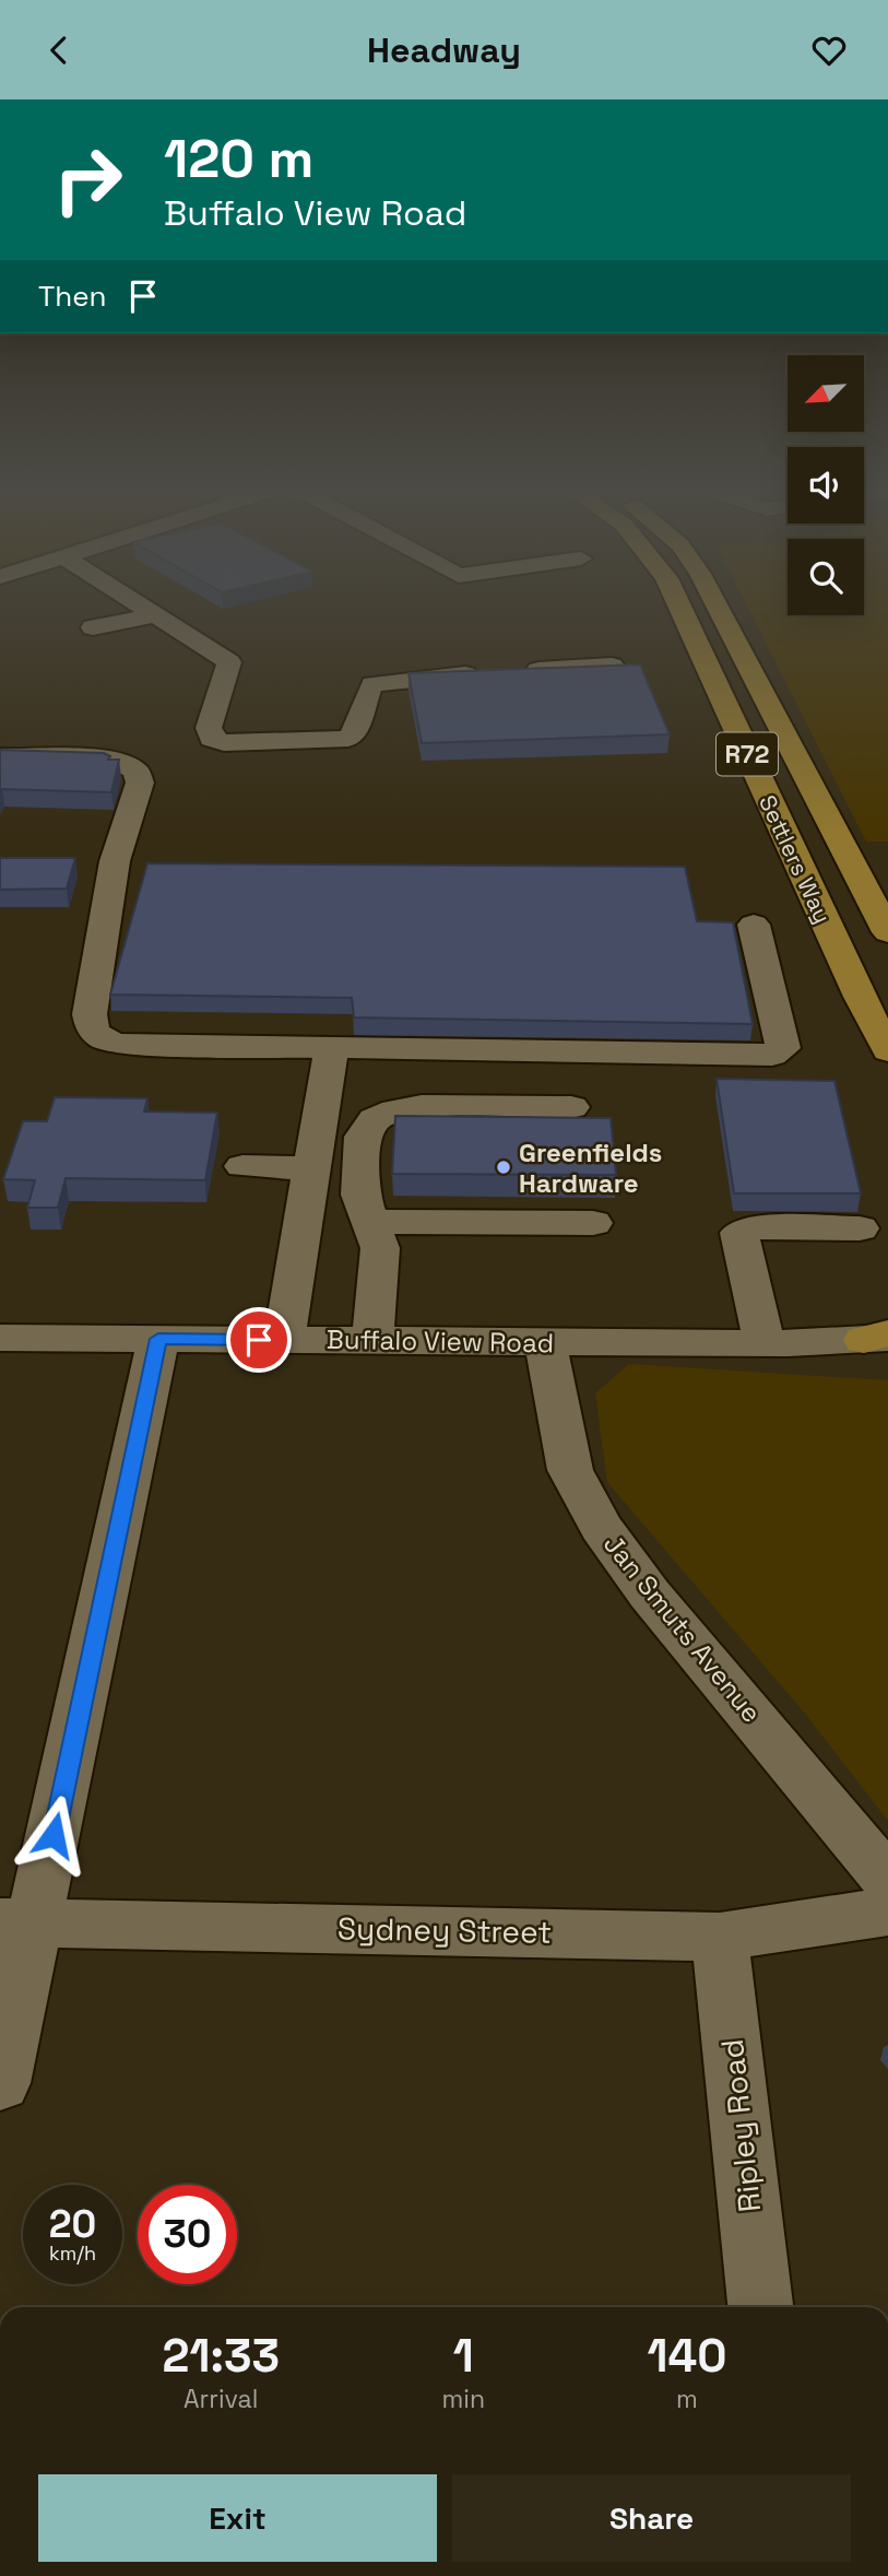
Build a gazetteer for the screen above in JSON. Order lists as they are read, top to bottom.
{
  "streets": {
    "main road": ["R72", "Settlers Way"],
    "street": [
      "Buffalo View Road",
      "Jan Smuts Avenue",
      "Sydney Street",
      "Ripley Road"
    ]
  },
  "crossings": [
    ["Buffalo View Road", "Jan Smuts Avenue"],
    ["Sydney Street", "Ripley Road"]
  ],
  "places": ["Greenfields Hardware"],
  "north": "bottom left",
  "page": {
    "header": "Headway",
    "turn": ["120 m", "Buffalo View Road"],
    "then": "Then",
    "speed": "20 km/h",
    "limit": "30",
    "eta": [
      "21:33",
      "Arrival",
      "1",
      "min",
      "140",
      "m"
    ],
    "buttons": ["Exit", "Share"]
  }
}
